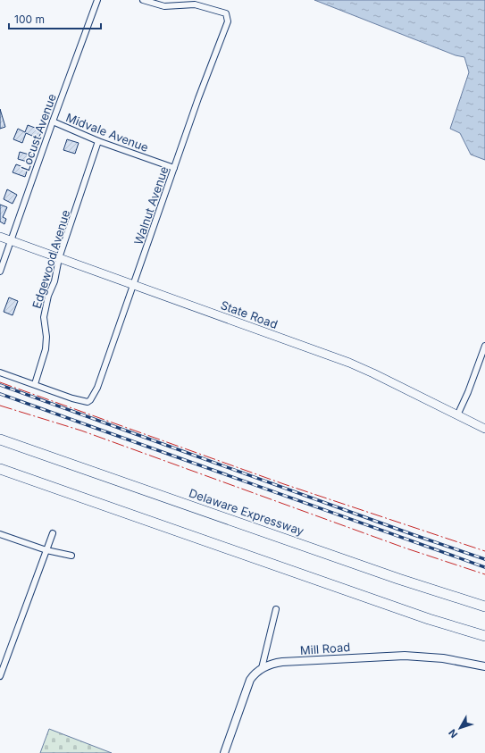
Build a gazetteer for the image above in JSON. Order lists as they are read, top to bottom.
{
  "streets": {
    "highway": ["Delaware Expressway"],
    "main road": ["State Road"],
    "street": [
      "Locust Avenue",
      "Midvale Avenue",
      "Walnut Avenue",
      "Edgewood Avenue",
      "Mill Road"
    ]
  },
  "crossings": [
    ["Locust Avenue", "Midvale Avenue"],
    ["Locust Avenue", "State Road"],
    ["Midvale Avenue", "Walnut Avenue"],
    ["Midvale Avenue", "Edgewood Avenue"],
    ["Walnut Avenue", "Edgewood Avenue"],
    ["Walnut Avenue", "State Road"],
    ["Edgewood Avenue", "State Road"]
  ],
  "scale_bar": "100 m",
  "north": "bottom left"
}
